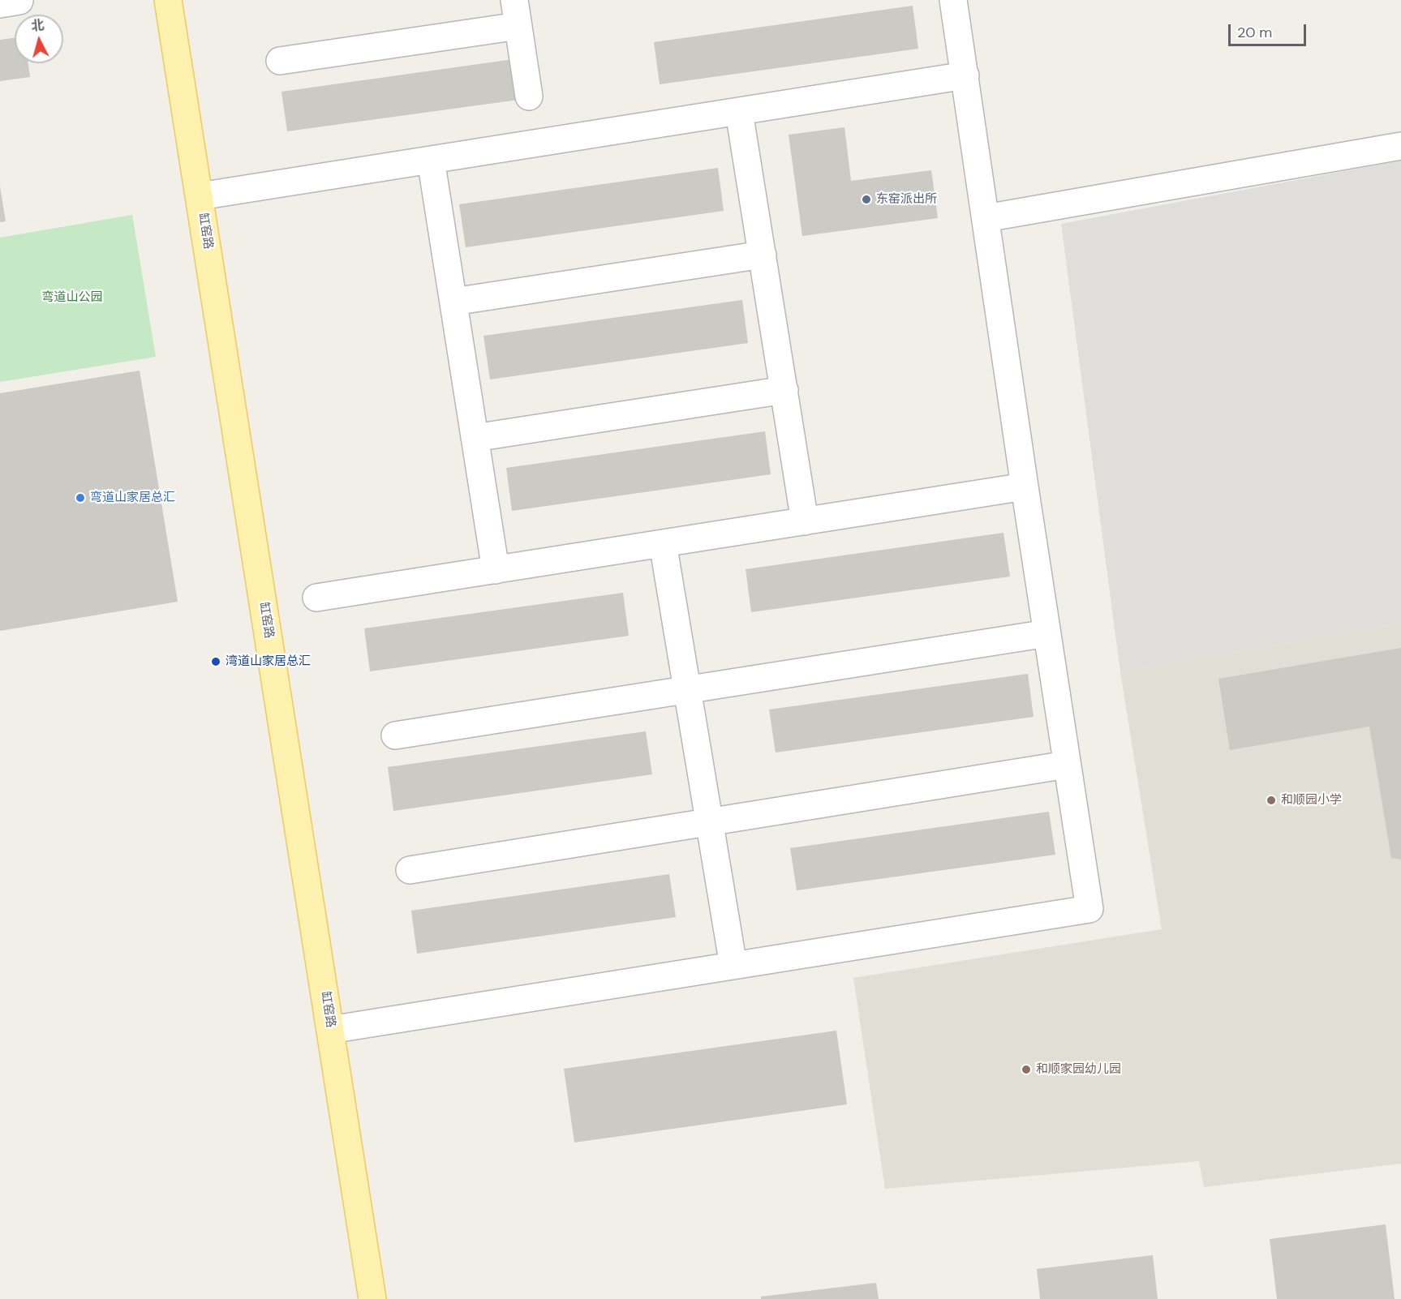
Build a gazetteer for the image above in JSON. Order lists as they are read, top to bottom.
{
  "streets": {
    "main road": ["缸窑路"]
  },
  "parks": ["弯道山公园"],
  "places": [
    "东窑派出所",
    "弯道山家居总汇",
    "湾道山家居总汇",
    "和顺园小学",
    "和顺家园幼儿园"
  ],
  "scale_bar": "20 m",
  "north": "top"
}
